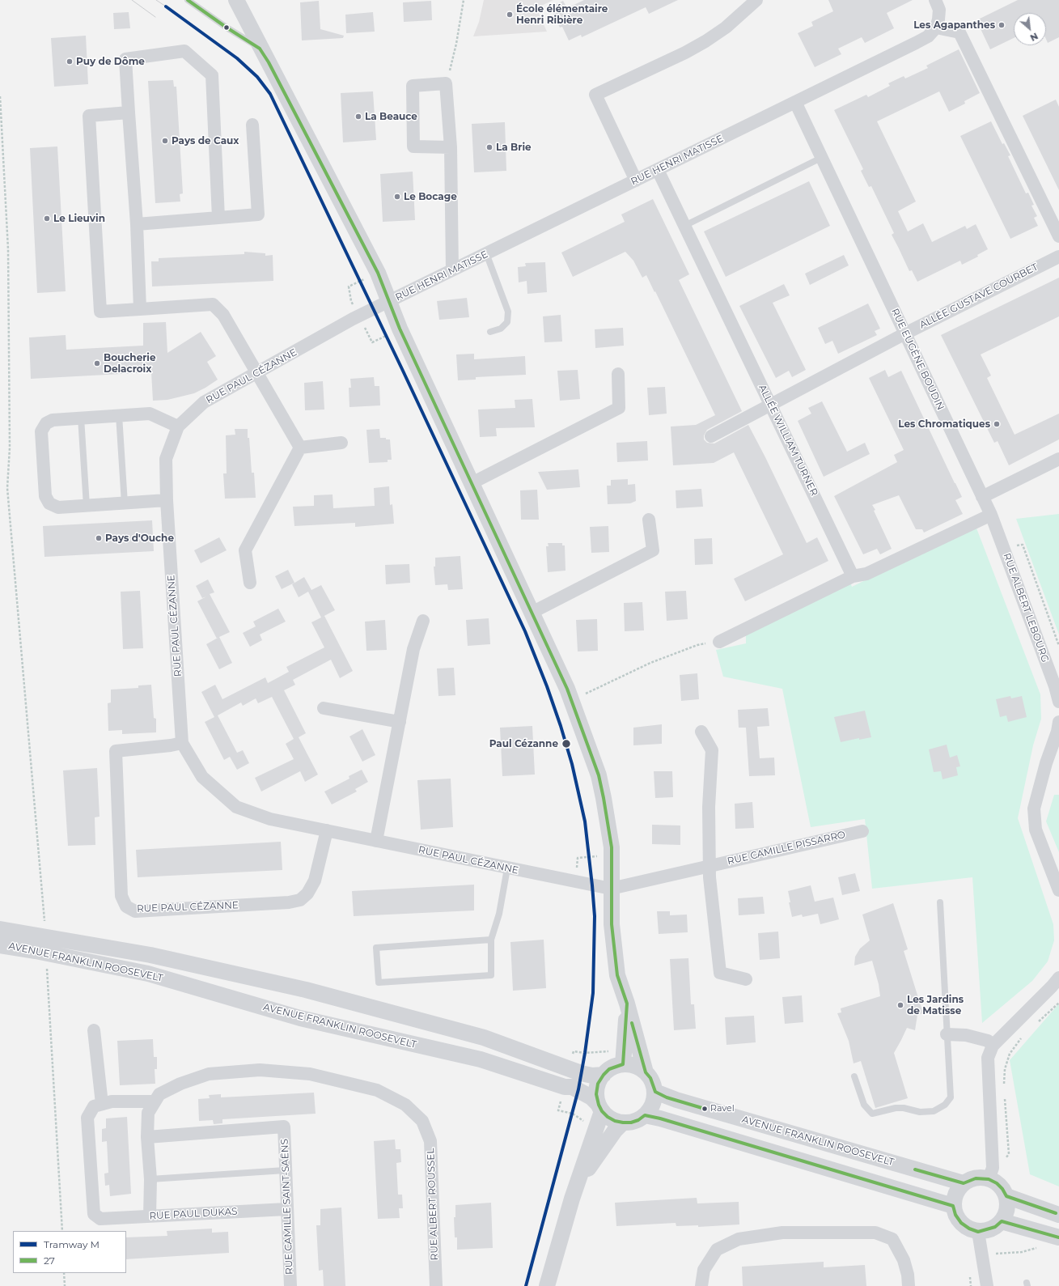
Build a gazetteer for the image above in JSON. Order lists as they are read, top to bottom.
{
  "streets": {
    "street": [
      "RUE HENRI MATISSE",
      "ALLÉE GUSTAVE COURBET",
      "RUE EUGÈNE BOUDIN",
      "RUE PAUL CÉZANNE",
      "ALLÉE WILLIAM TURNER",
      "RUE ALBERT LEBOURG",
      "RUE CAMILLE PISSARRO",
      "AVENUE FRANKLIN ROOSEVELT",
      "RUE ALBERT ROUSSEL",
      "RUE CAMILLE SAINT-SAËNS",
      "RUE PAUL DUKAS"
    ]
  },
  "crossings": [
    ["RUE HENRI MATISSE", "RUE EUGÈNE BOUDIN"],
    ["RUE HENRI MATISSE", "RUE PAUL CÉZANNE"],
    ["RUE HENRI MATISSE", "ALLÉE WILLIAM TURNER"],
    ["ALLÉE GUSTAVE COURBET", "RUE EUGÈNE BOUDIN"],
    ["ALLÉE GUSTAVE COURBET", "ALLÉE WILLIAM TURNER"],
    ["RUE EUGÈNE BOUDIN", "RUE ALBERT LEBOURG"],
    ["RUE PAUL CÉZANNE", "RUE CAMILLE PISSARRO"],
    ["RUE CAMILLE SAINT-SAËNS", "RUE PAUL DUKAS"]
  ],
  "places": [
    "École élémentaire Henri Ribière",
    "Les Agapanthes",
    "Puy de Dôme",
    "La Beauce",
    "Pays de Caux",
    "La Brie",
    "Le Bocage",
    "Le Lieuvin",
    "Boucherie Delacroix",
    "Les Chromatiques",
    "Pays d'Ouche",
    "Paul Cézanne",
    "Les Jardins de Matisse",
    "Ravel"
  ],
  "lines": ["transit line 27", "tram line M"],
  "legend": ["Tramway M", "27"],
  "north": "bottom right"
}
